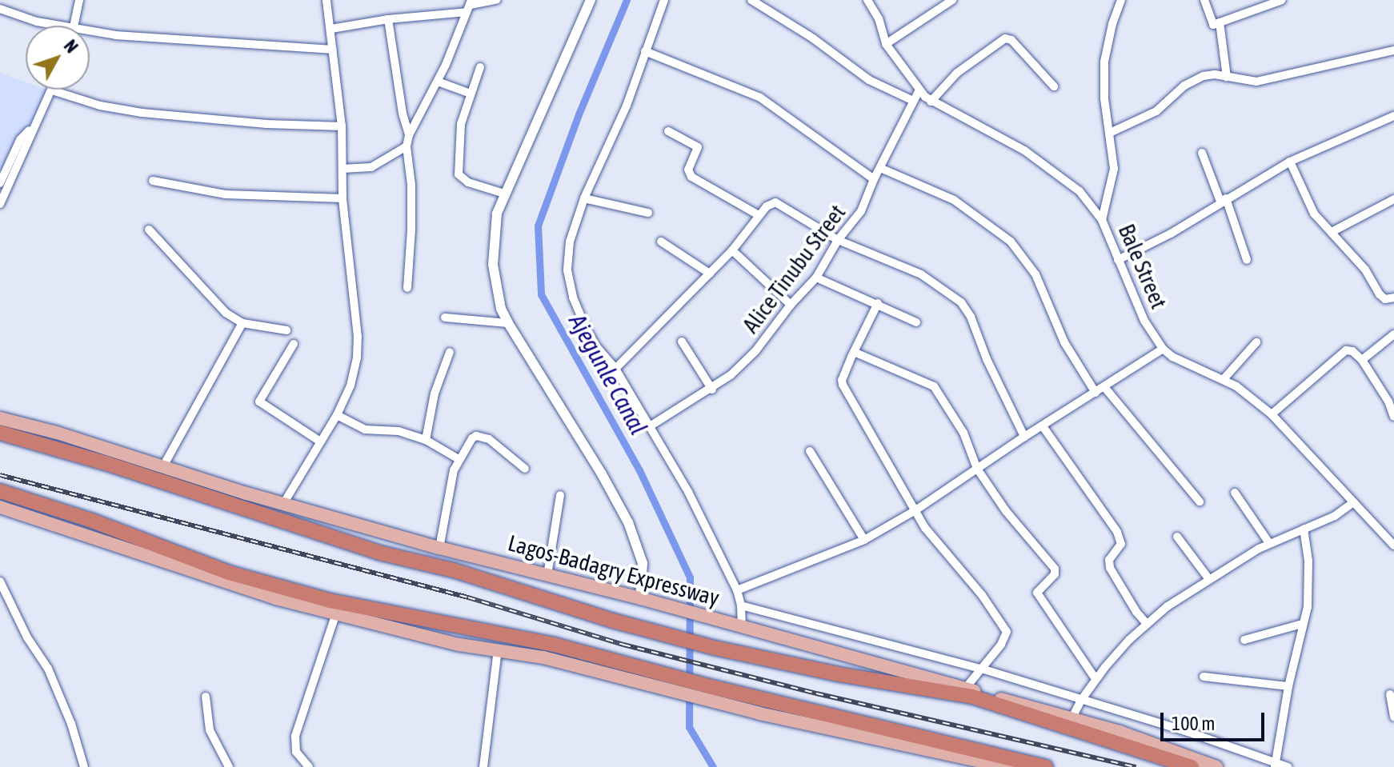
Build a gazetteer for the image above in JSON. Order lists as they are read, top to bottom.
{
  "streets": {
    "highway": ["Lagos-Badagry Expressway"],
    "street": ["Bale Street", "Alice Tinubu Street"]
  },
  "crossings": [
    ["Bale Street", "Alice Tinubu Street"]
  ],
  "water": ["Ajegunle Canal"],
  "scale_bar": "100 m",
  "north": "top right"
}
